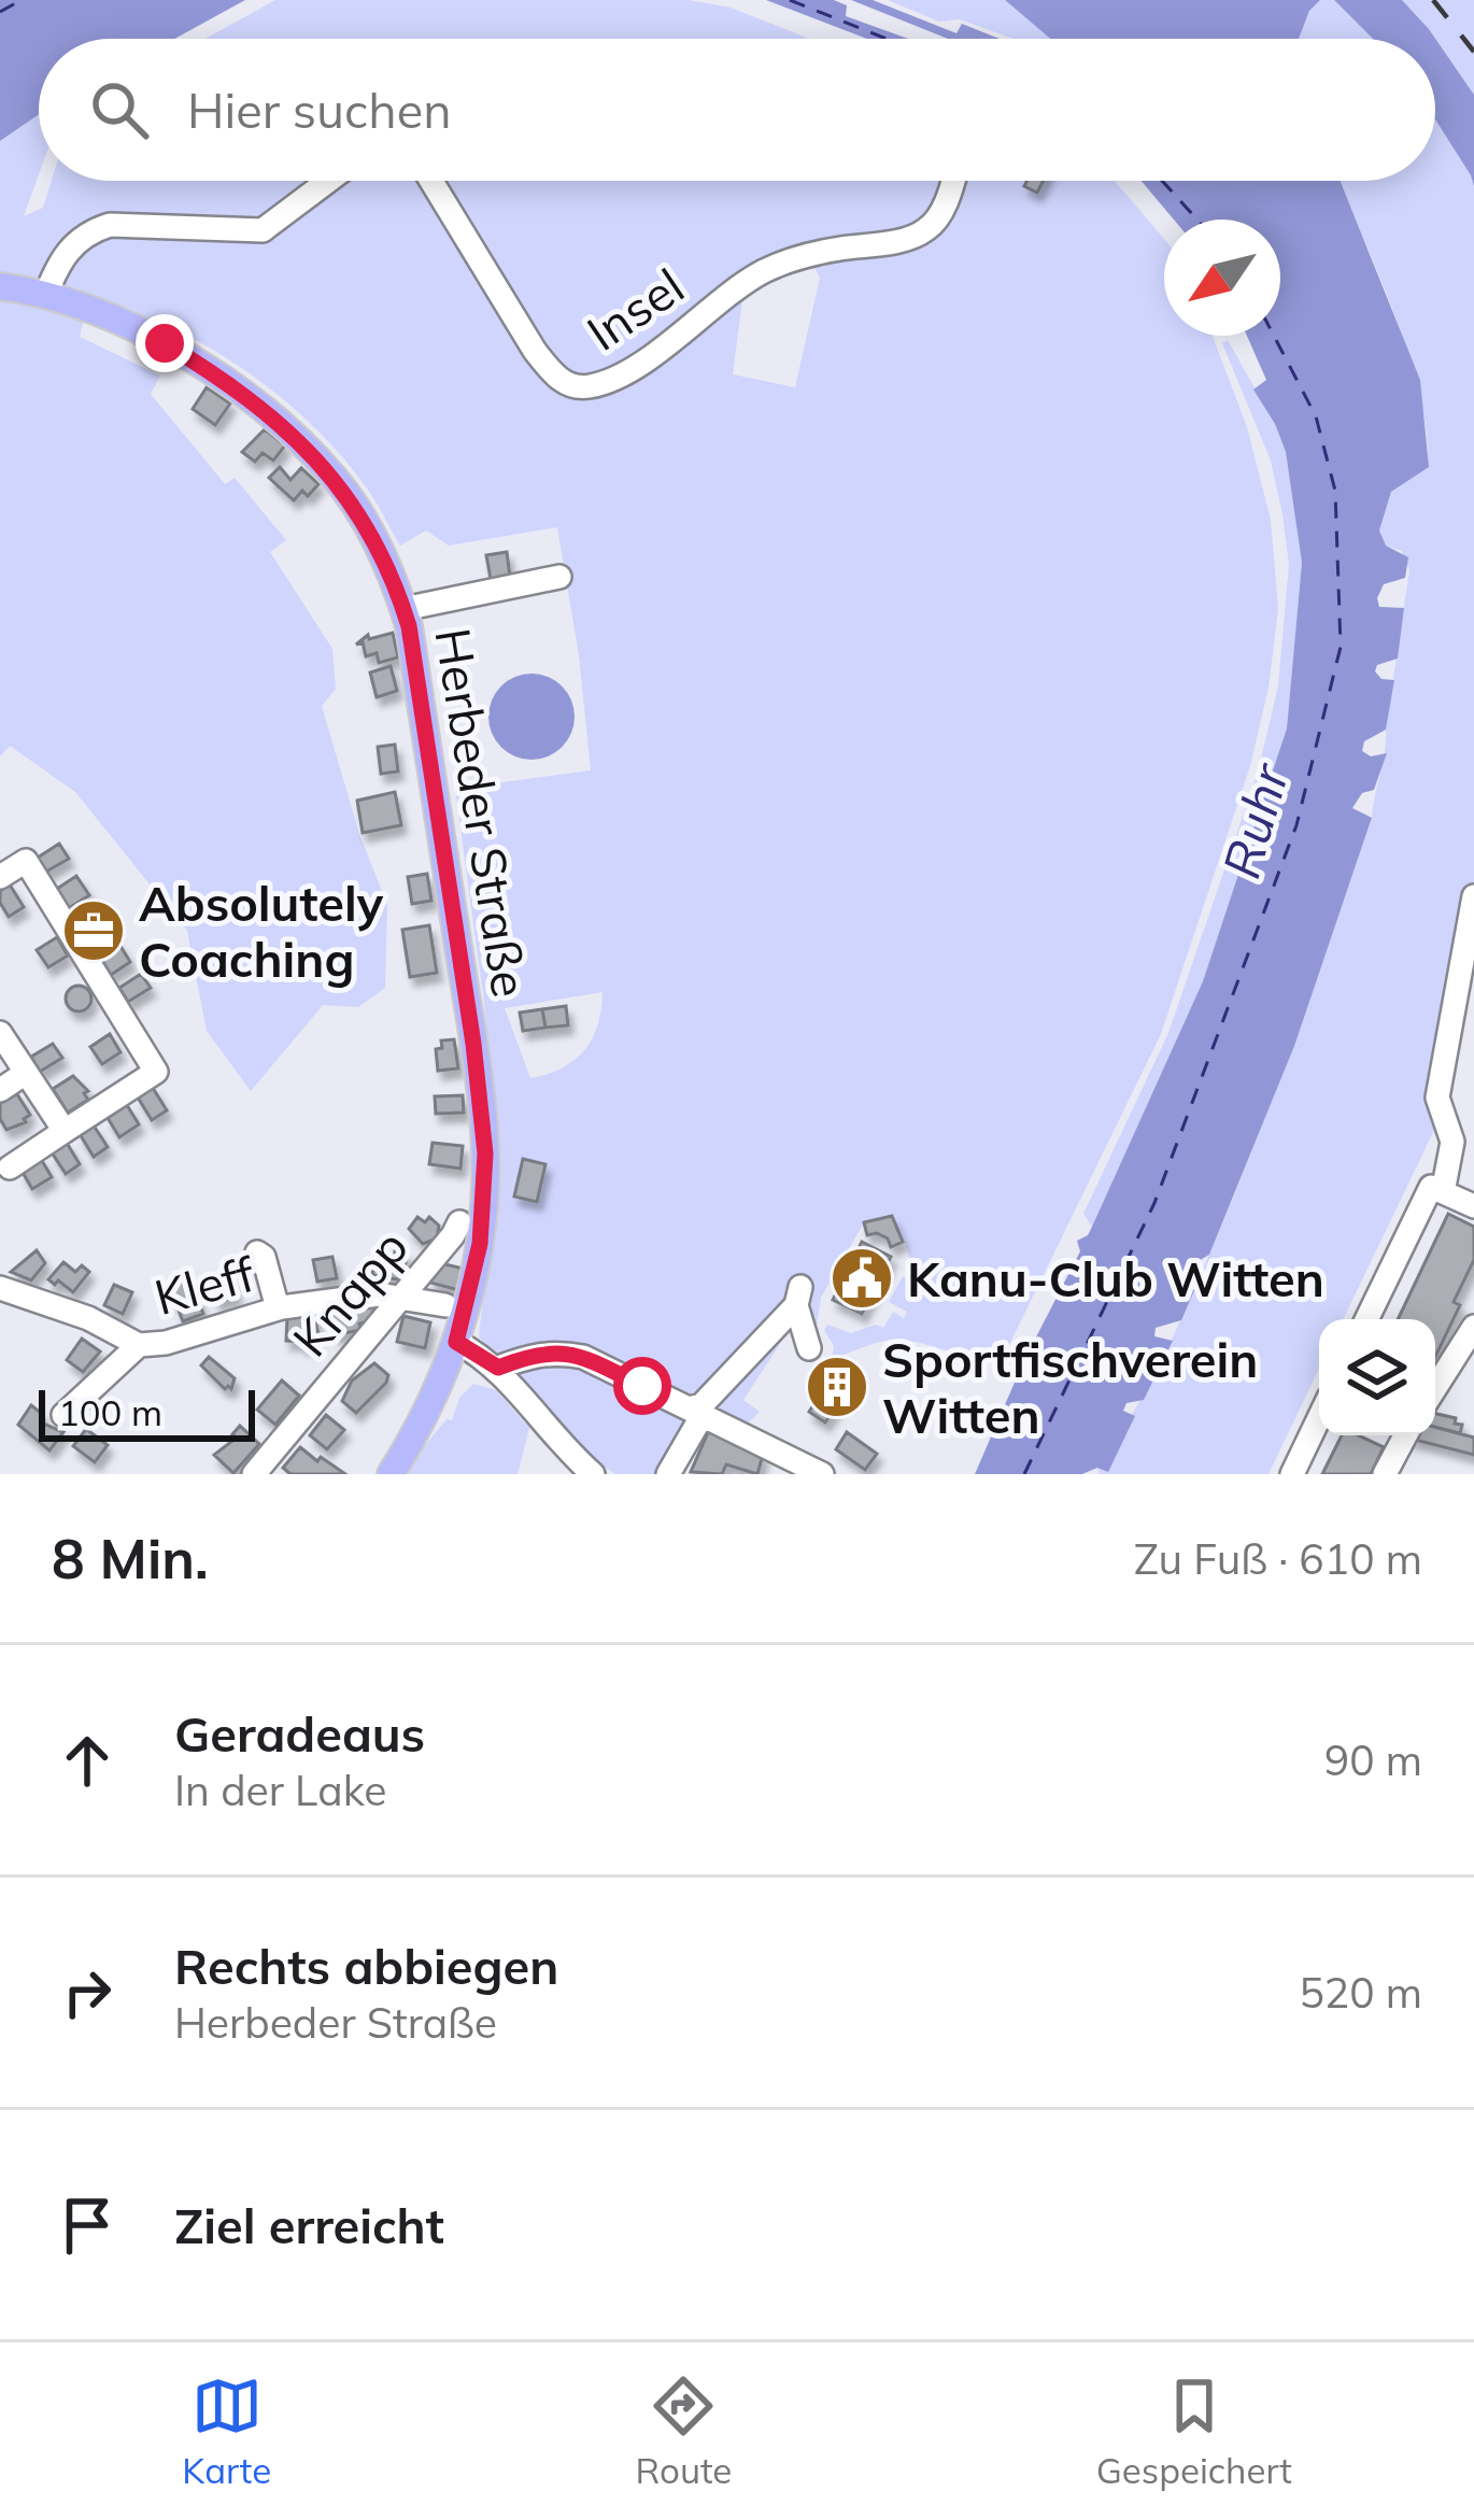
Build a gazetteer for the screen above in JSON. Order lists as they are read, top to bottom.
{
  "streets": {
    "main road": ["Herbeder Straße"],
    "street": ["Insel", "Kleff", "Knapp"]
  },
  "crossings": [
    ["Kleff", "Knapp"]
  ],
  "water": ["Ruhr"],
  "places": {
    "office": ["Absolutely Coaching"],
    "public building": ["Kanu-Club Witten"],
    "building": ["Sportfischverein Witten"]
  },
  "scale_bar": "100 m",
  "north": "bottom left",
  "page": {
    "search": "Hier suchen",
    "scale": "100 m",
    "heading": ["8 Min.", "Zu Fuß · 610 m"],
    "list": [
      ["Geradeaus", "In der Lake", "90 m"],
      ["Rechts abbiegen", "Herbeder Straße", "520 m"],
      "Ziel erreicht"
    ],
    "nav": ["Karte", "Route", "Gespeichert"]
  }
}
